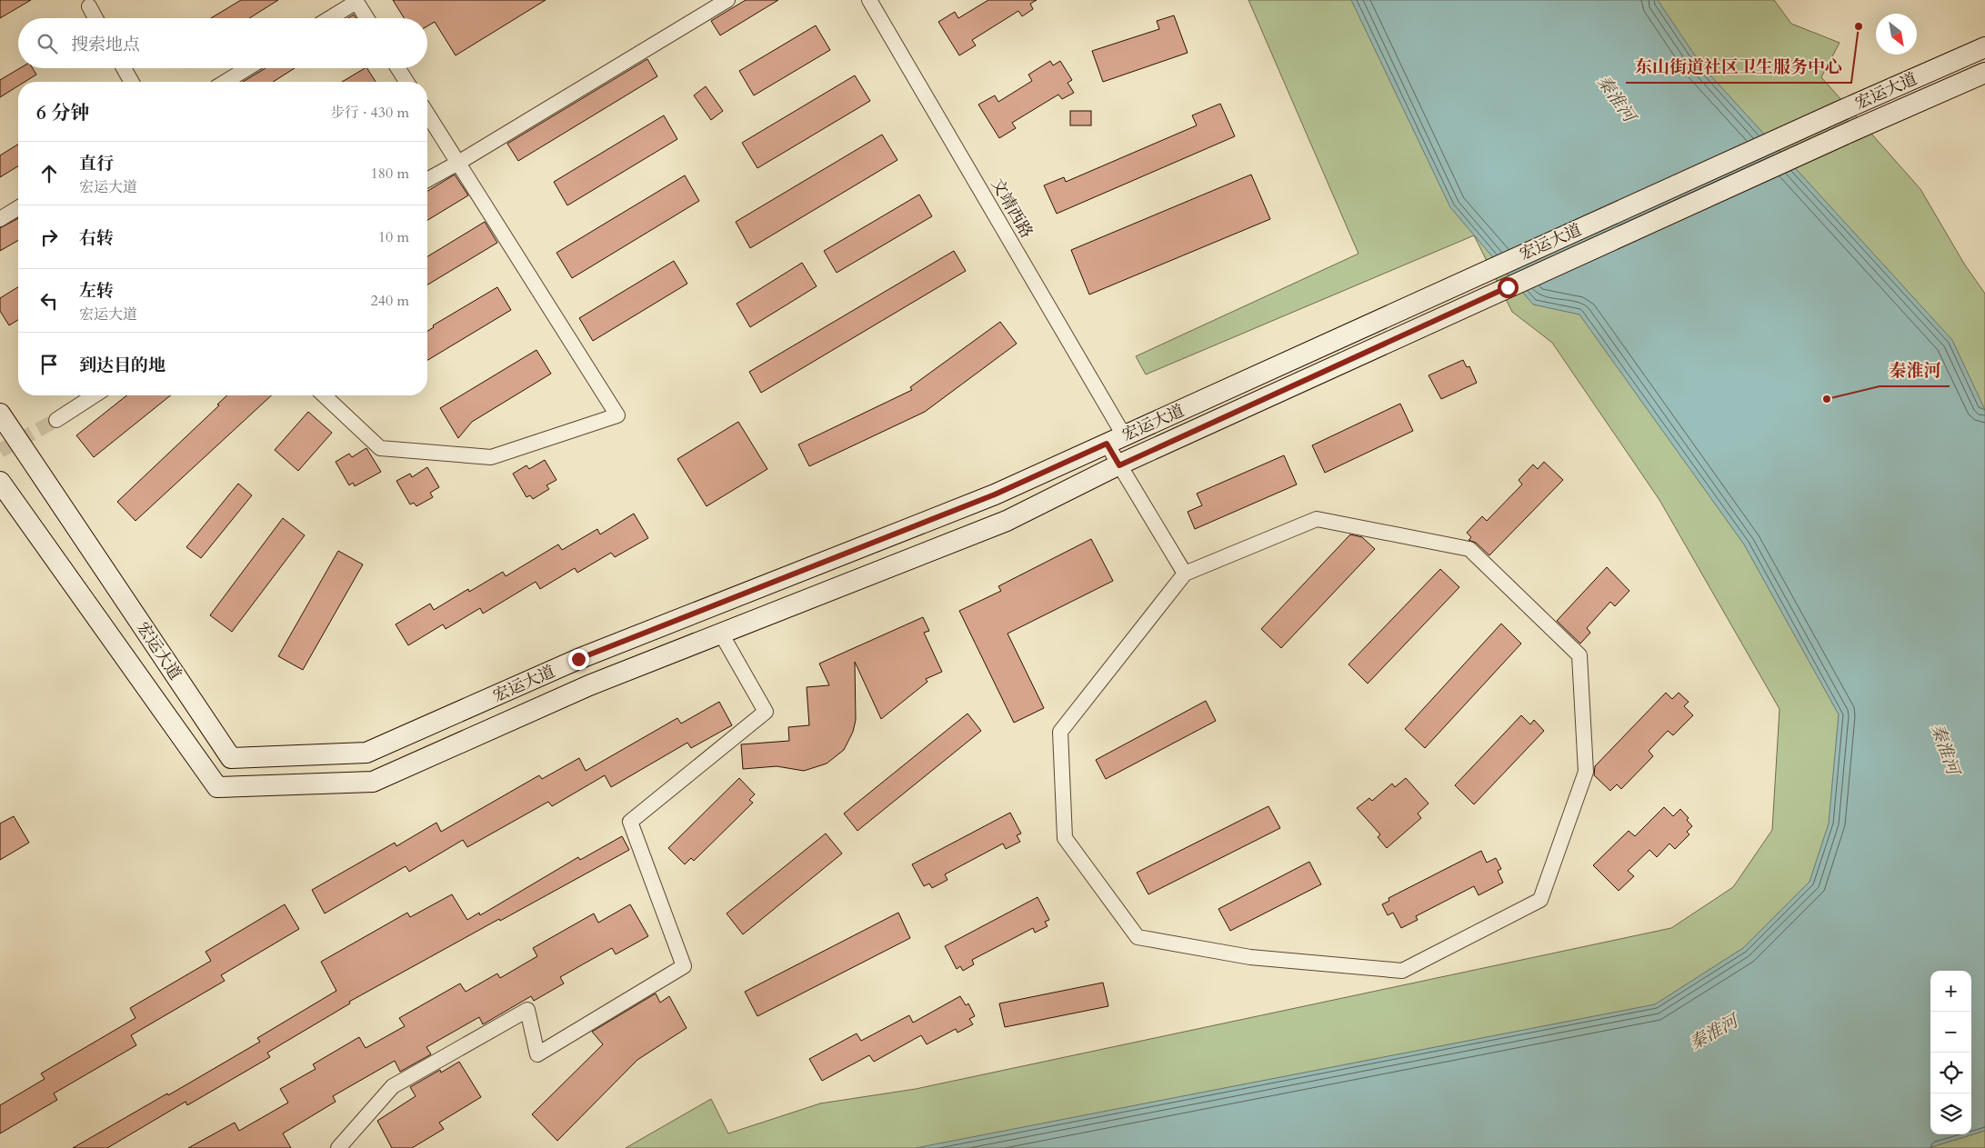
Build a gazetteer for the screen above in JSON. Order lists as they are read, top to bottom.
{
  "streets": {
    "main road": ["宏运大道"],
    "street": ["文靖西路"]
  },
  "crossings": [
    ["宏运大道", "文靖西路"]
  ],
  "water": ["秦淮河"],
  "places": ["东山街道社区卫生服务中心", "秦淮河"],
  "north": "bottom right",
  "page": {
    "search": "搜索地点",
    "heading": ["6 分钟", "步行 · 430 m"],
    "list": [
      ["直行", "宏运大道", "180 m"],
      ["右转", "10 m"],
      ["左转", "宏运大道", "240 m"],
      "到达目的地"
    ],
    "map_buttons": ["+", "−"]
  }
}
